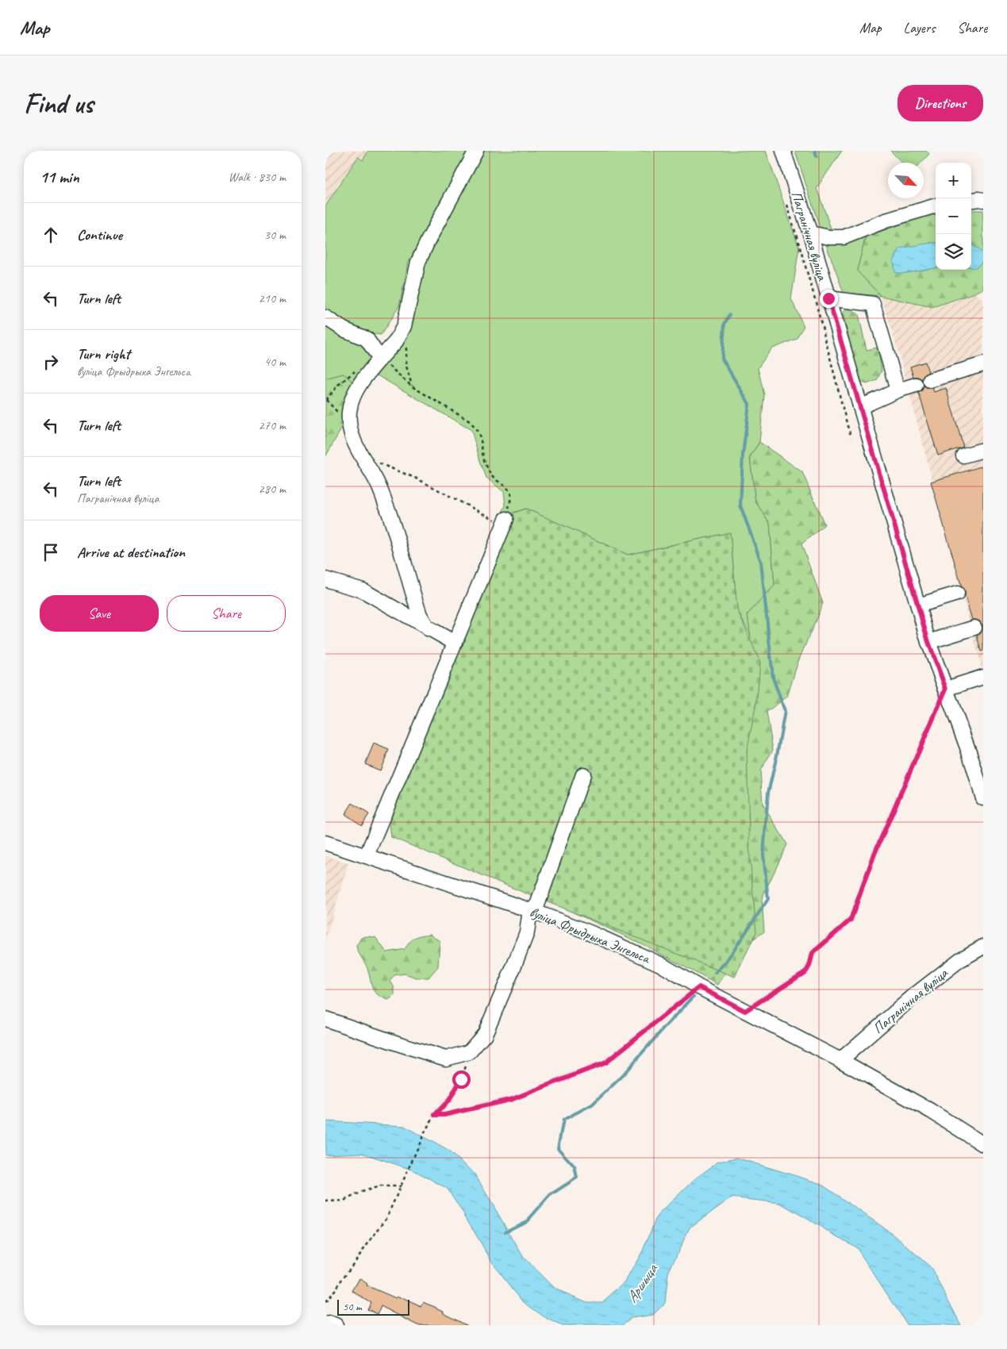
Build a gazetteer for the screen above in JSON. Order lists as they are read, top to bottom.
{
  "streets": {
    "street": ["Пагранічная вуліца", "вуліца Фрыдрыха Энгельса"]
  },
  "crossings": [
    ["Пагранічная вуліца", "вуліца Фрыдрыха Энгельса"]
  ],
  "water": ["Аршыца"],
  "scale_bar": "50 m",
  "north": "bottom right",
  "page": {
    "header": "Map",
    "nav": ["Map", "Layers", "Share"],
    "buttons": [
      "Directions",
      ["Save", "Share"]
    ],
    "title": "Find us",
    "heading": ["11 min", "Walk · 830 m"],
    "map_buttons": ["+", "−"],
    "list": [
      ["Continue", "30 m"],
      ["Turn left", "210 m"],
      ["Turn right", "вуліца Фрыдрыха Энгельса", "40 m"],
      ["Turn left", "270 m"],
      ["Turn left", "Пагранічная вуліца", "280 m"],
      "Arrive at destination"
    ],
    "scale": "50 m"
  }
}
